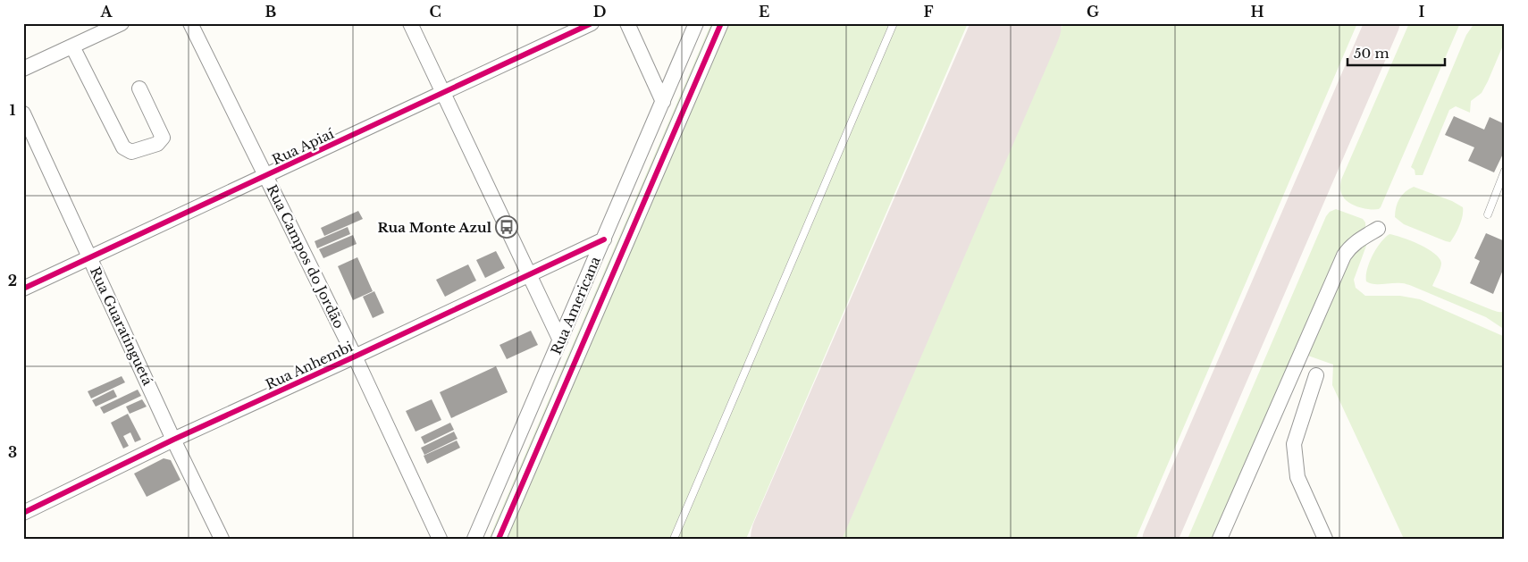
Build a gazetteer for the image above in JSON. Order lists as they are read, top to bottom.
{
  "streets": {
    "street": [
      "Rua Apiaí",
      "Rua Campos do Jordão",
      "Rua Americana",
      "Rua Guaratinguetá",
      "Rua Anhembi"
    ]
  },
  "crossings": [
    ["Rua Apiaí", "Rua Campos do Jordão"],
    ["Rua Apiaí", "Rua Guaratinguetá"],
    ["Rua Campos do Jordão", "Rua Anhembi"],
    ["Rua Americana", "Rua Anhembi"],
    ["Rua Guaratinguetá", "Rua Anhembi"]
  ],
  "places": {
    "bus stop": ["Rua Monte Azul"]
  },
  "scale_bar": "50 m",
  "grid": {
    "columns": [
      "A",
      "B",
      "C",
      "D",
      "E",
      "F",
      "G",
      "H",
      "I"
    ],
    "rows": ["1", "2", "3"]
  }
}
